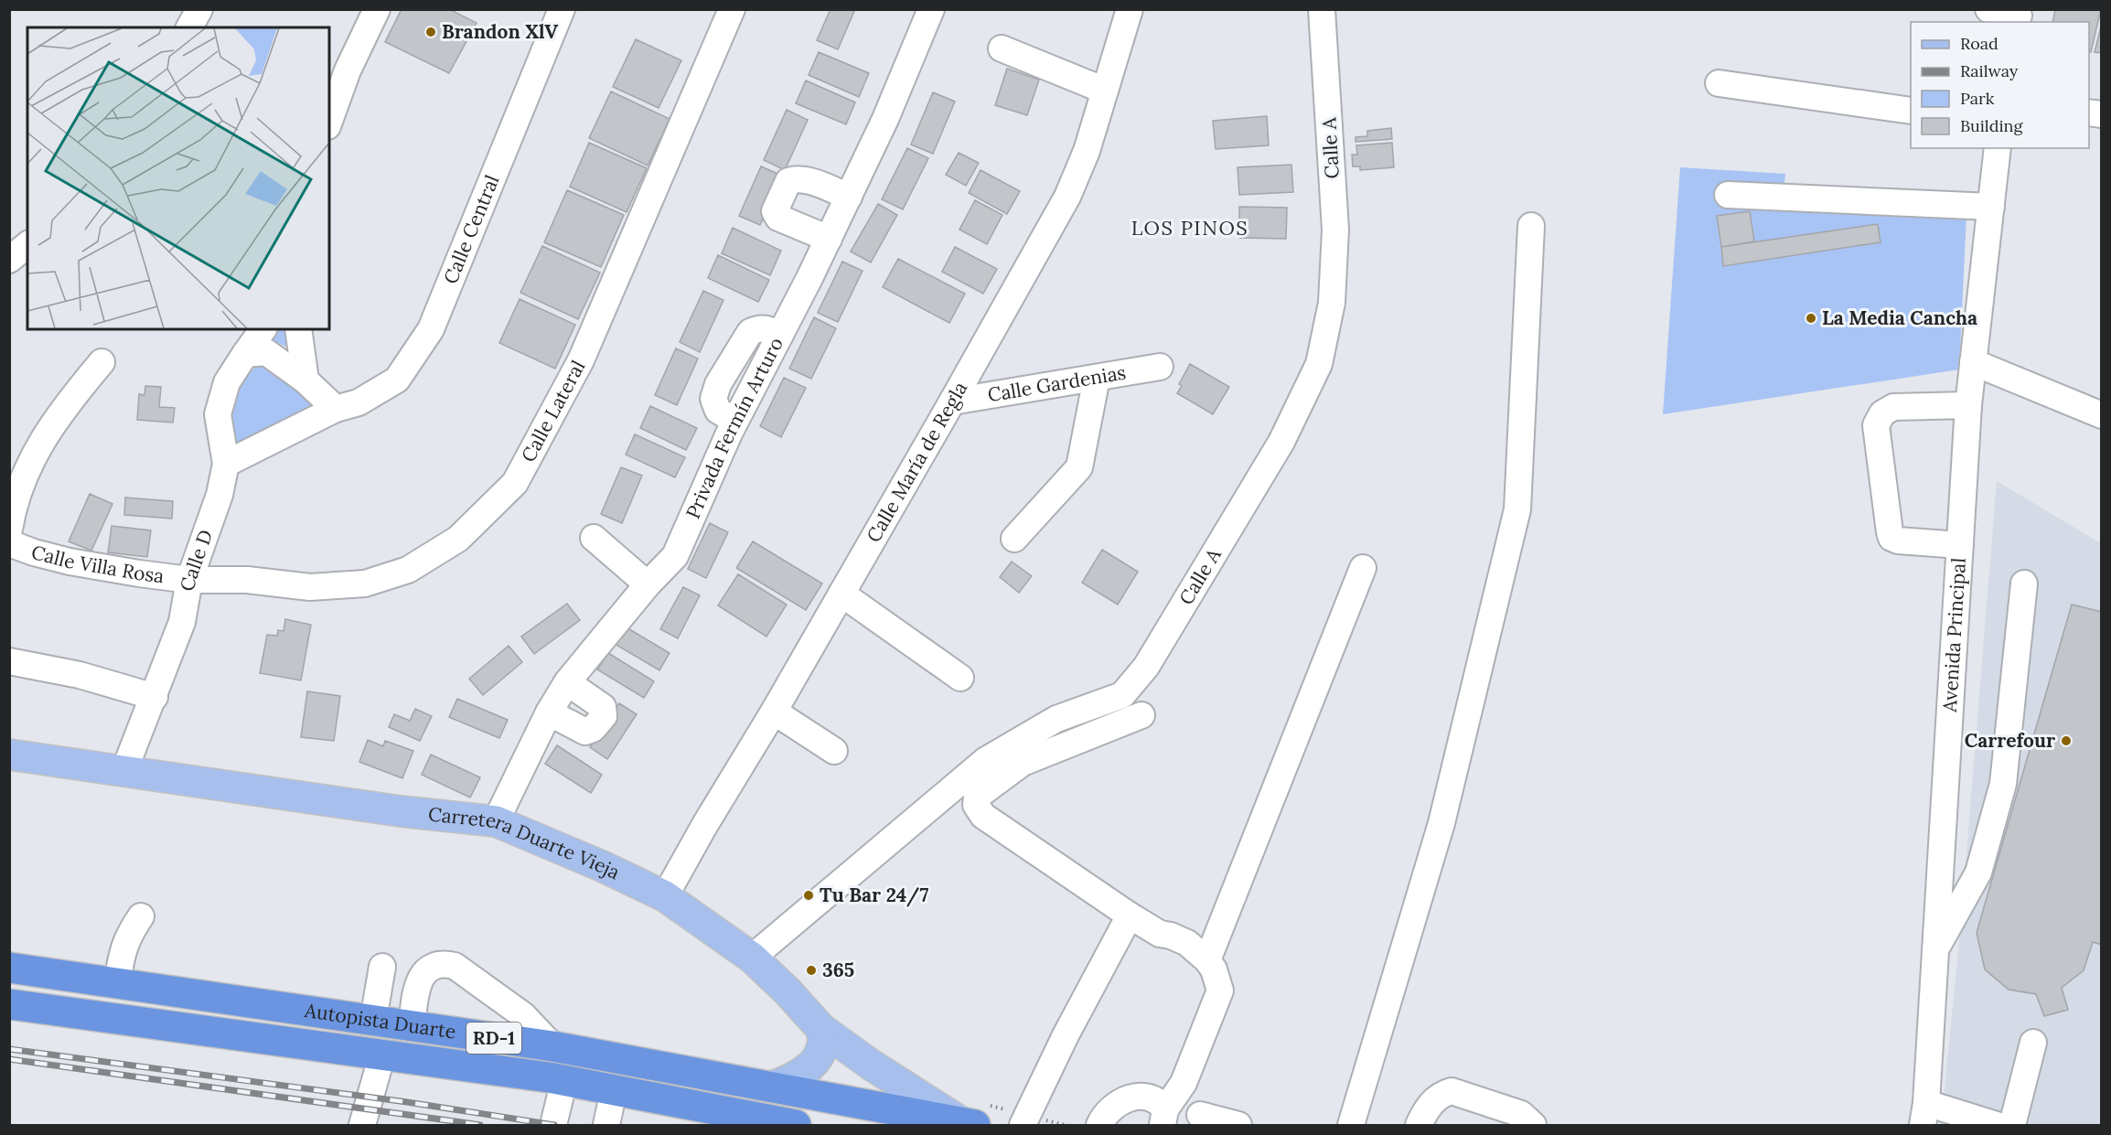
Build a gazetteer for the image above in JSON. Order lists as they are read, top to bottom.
{
  "streets": {
    "highway": ["Autopista Duarte", "RD-1"],
    "main road": ["Carretera Duarte Vieja"],
    "street": [
      "Calle A",
      "Calle Central",
      "Calle Gardenias",
      "Calle Lateral",
      "Privada Fermín Arturo",
      "Calle María de Regla",
      "Calle D",
      "Calle Villa Rosa",
      "Avenida Principal"
    ]
  },
  "crossings": [
    ["Calle A", "Carretera Duarte Vieja"],
    ["Calle Gardenias", "Calle María de Regla"],
    ["Calle Lateral", "Calle D"],
    ["Calle Lateral", "Calle Villa Rosa"],
    ["Privada Fermín Arturo", "Carretera Duarte Vieja"],
    ["Calle María de Regla", "Carretera Duarte Vieja"],
    ["Calle D", "Calle Villa Rosa"],
    ["Calle D", "Carretera Duarte Vieja"],
    ["Carretera Duarte Vieja", "Autopista Duarte"]
  ],
  "districts": ["LOS PINOS"],
  "places": [
    "Brandon XlV",
    "La Media Cancha",
    "Carrefour",
    "Tu Bar 24/7",
    "365"
  ],
  "legend": [
    "Road",
    "Railway",
    "Park",
    "Building"
  ]
}
